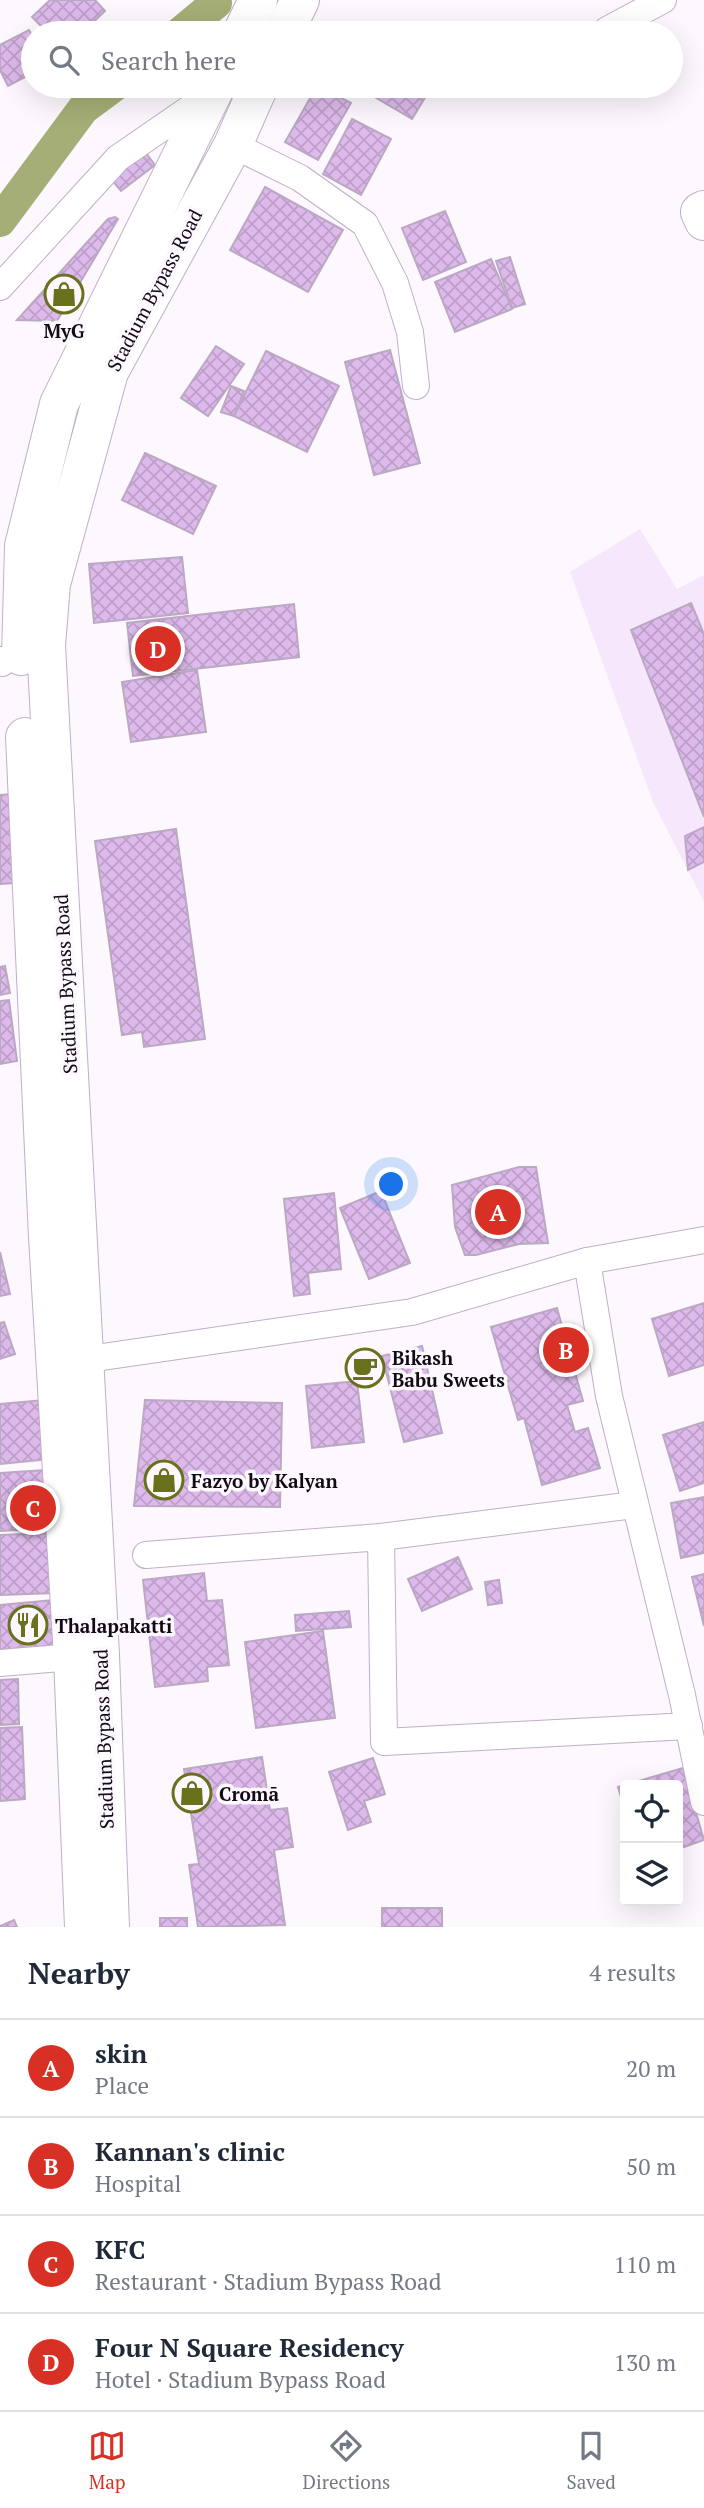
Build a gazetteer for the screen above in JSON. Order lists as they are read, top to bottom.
{
  "streets": {
    "street": ["Stadium Bypass Road"]
  },
  "places": {
    "shop": ["MyG", "Fazyo by Kalyan", "Cromā"],
    "cafe": ["Bikash Babu Sweets"],
    "restaurant": ["Thalapakatti"]
  },
  "page": {
    "search": "Search here",
    "pins": [
      "D",
      "A",
      "B",
      "C"
    ],
    "heading": ["Nearby", "4 results"],
    "list": [
      {
        "mark": "A",
        "name": "skin",
        "note": "Place",
        "value": "20 m"
      },
      {
        "mark": "B",
        "name": "Kannan's clinic",
        "note": "Hospital",
        "value": "50 m"
      },
      {
        "mark": "C",
        "name": "KFC",
        "note": "Restaurant · Stadium Bypass Road",
        "value": "110 m"
      },
      {
        "mark": "D",
        "name": "Four N Square Residency",
        "note": "Hotel · Stadium Bypass Road",
        "value": "130 m"
      }
    ],
    "nav": ["Map", "Directions", "Saved"]
  }
}
